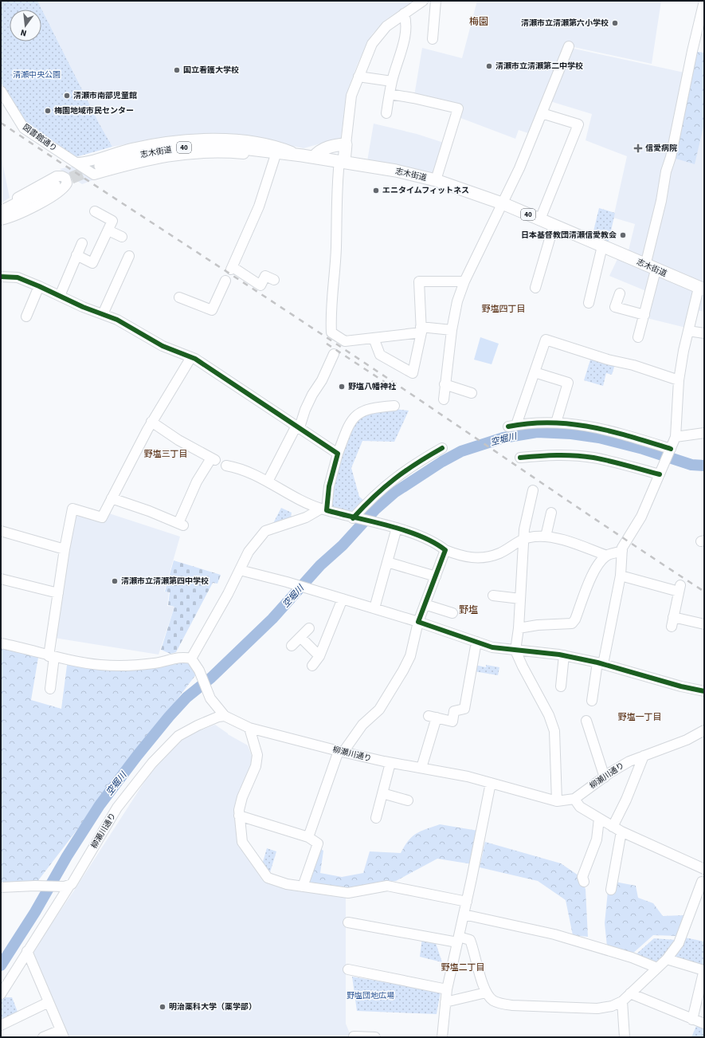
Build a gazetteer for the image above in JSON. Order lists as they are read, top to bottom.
{
  "streets": {
    "main road": ["40", "志木街道"],
    "street": ["図書館通り", "柳瀬川通り"]
  },
  "crossings": [
    ["図書館通り", "志木街道"]
  ],
  "districts": [
    "梅園",
    "野塩四丁目",
    "野塩三丁目",
    "野塩",
    "野塩一丁目",
    "野塩二丁目"
  ],
  "water": ["空堀川"],
  "parks": ["清瀬中央公園", "野塩団地広場"],
  "places": {
    "other": [
      "清瀬市立清瀬第六小学校",
      "清瀬市立清瀬第二中学校",
      "国立看護大学校",
      "清瀬市南部児童館",
      "梅園地域市民センター",
      "エニタイムフィットネス",
      "日本基督教団清瀬信愛教会",
      "野塩八幡神社",
      "清瀬市立清瀬第四中学校",
      "明治薬科大学（薬学部）"
    ],
    "health": ["信愛病院"]
  },
  "north": "bottom"
}
